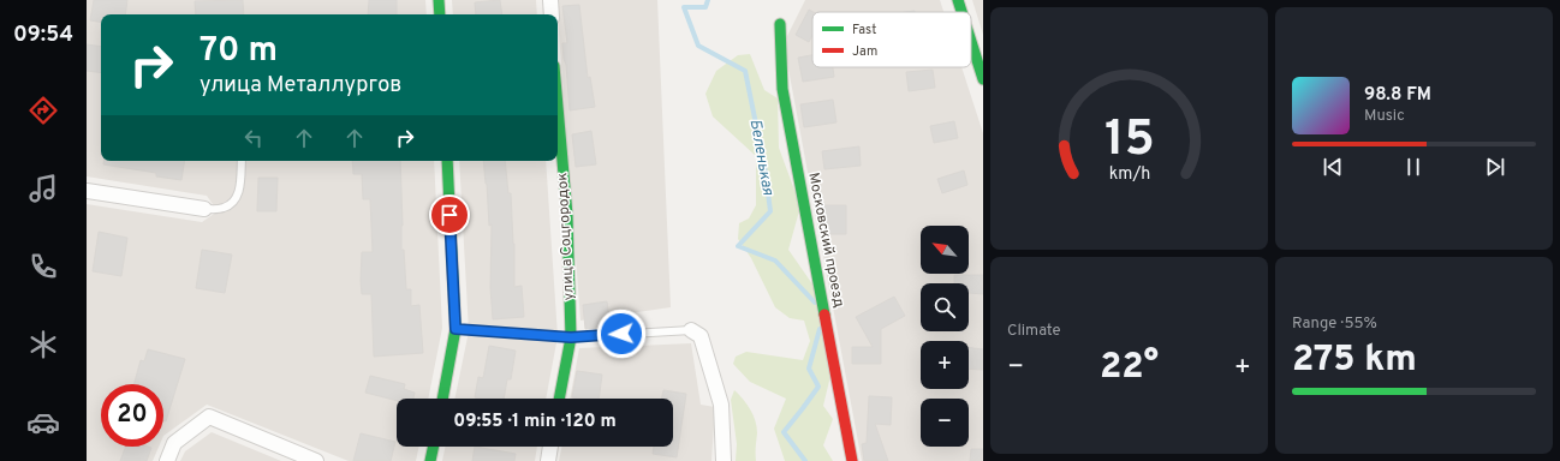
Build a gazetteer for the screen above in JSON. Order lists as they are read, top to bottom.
{
  "streets": {
    "street": ["улица Соцгородок", "Московский проезд"]
  },
  "water": ["Беленькая"],
  "legend": ["Fast", "Jam"],
  "north": "top left",
  "page": {
    "tabs": "09:54",
    "turn": ["70 m", "улица Металлургов"],
    "song": ["98.8 FM", "Music"],
    "map_buttons": ["+", "−"],
    "tile": [
      "Climate",
      ["Range · 55%", "275 km"]
    ],
    "heat": ["−", "22°", "+"],
    "limit": "20",
    "trip": "09:55 · 1 min · 120 m",
    "gauge": ["15", "km/h"]
  }
}
